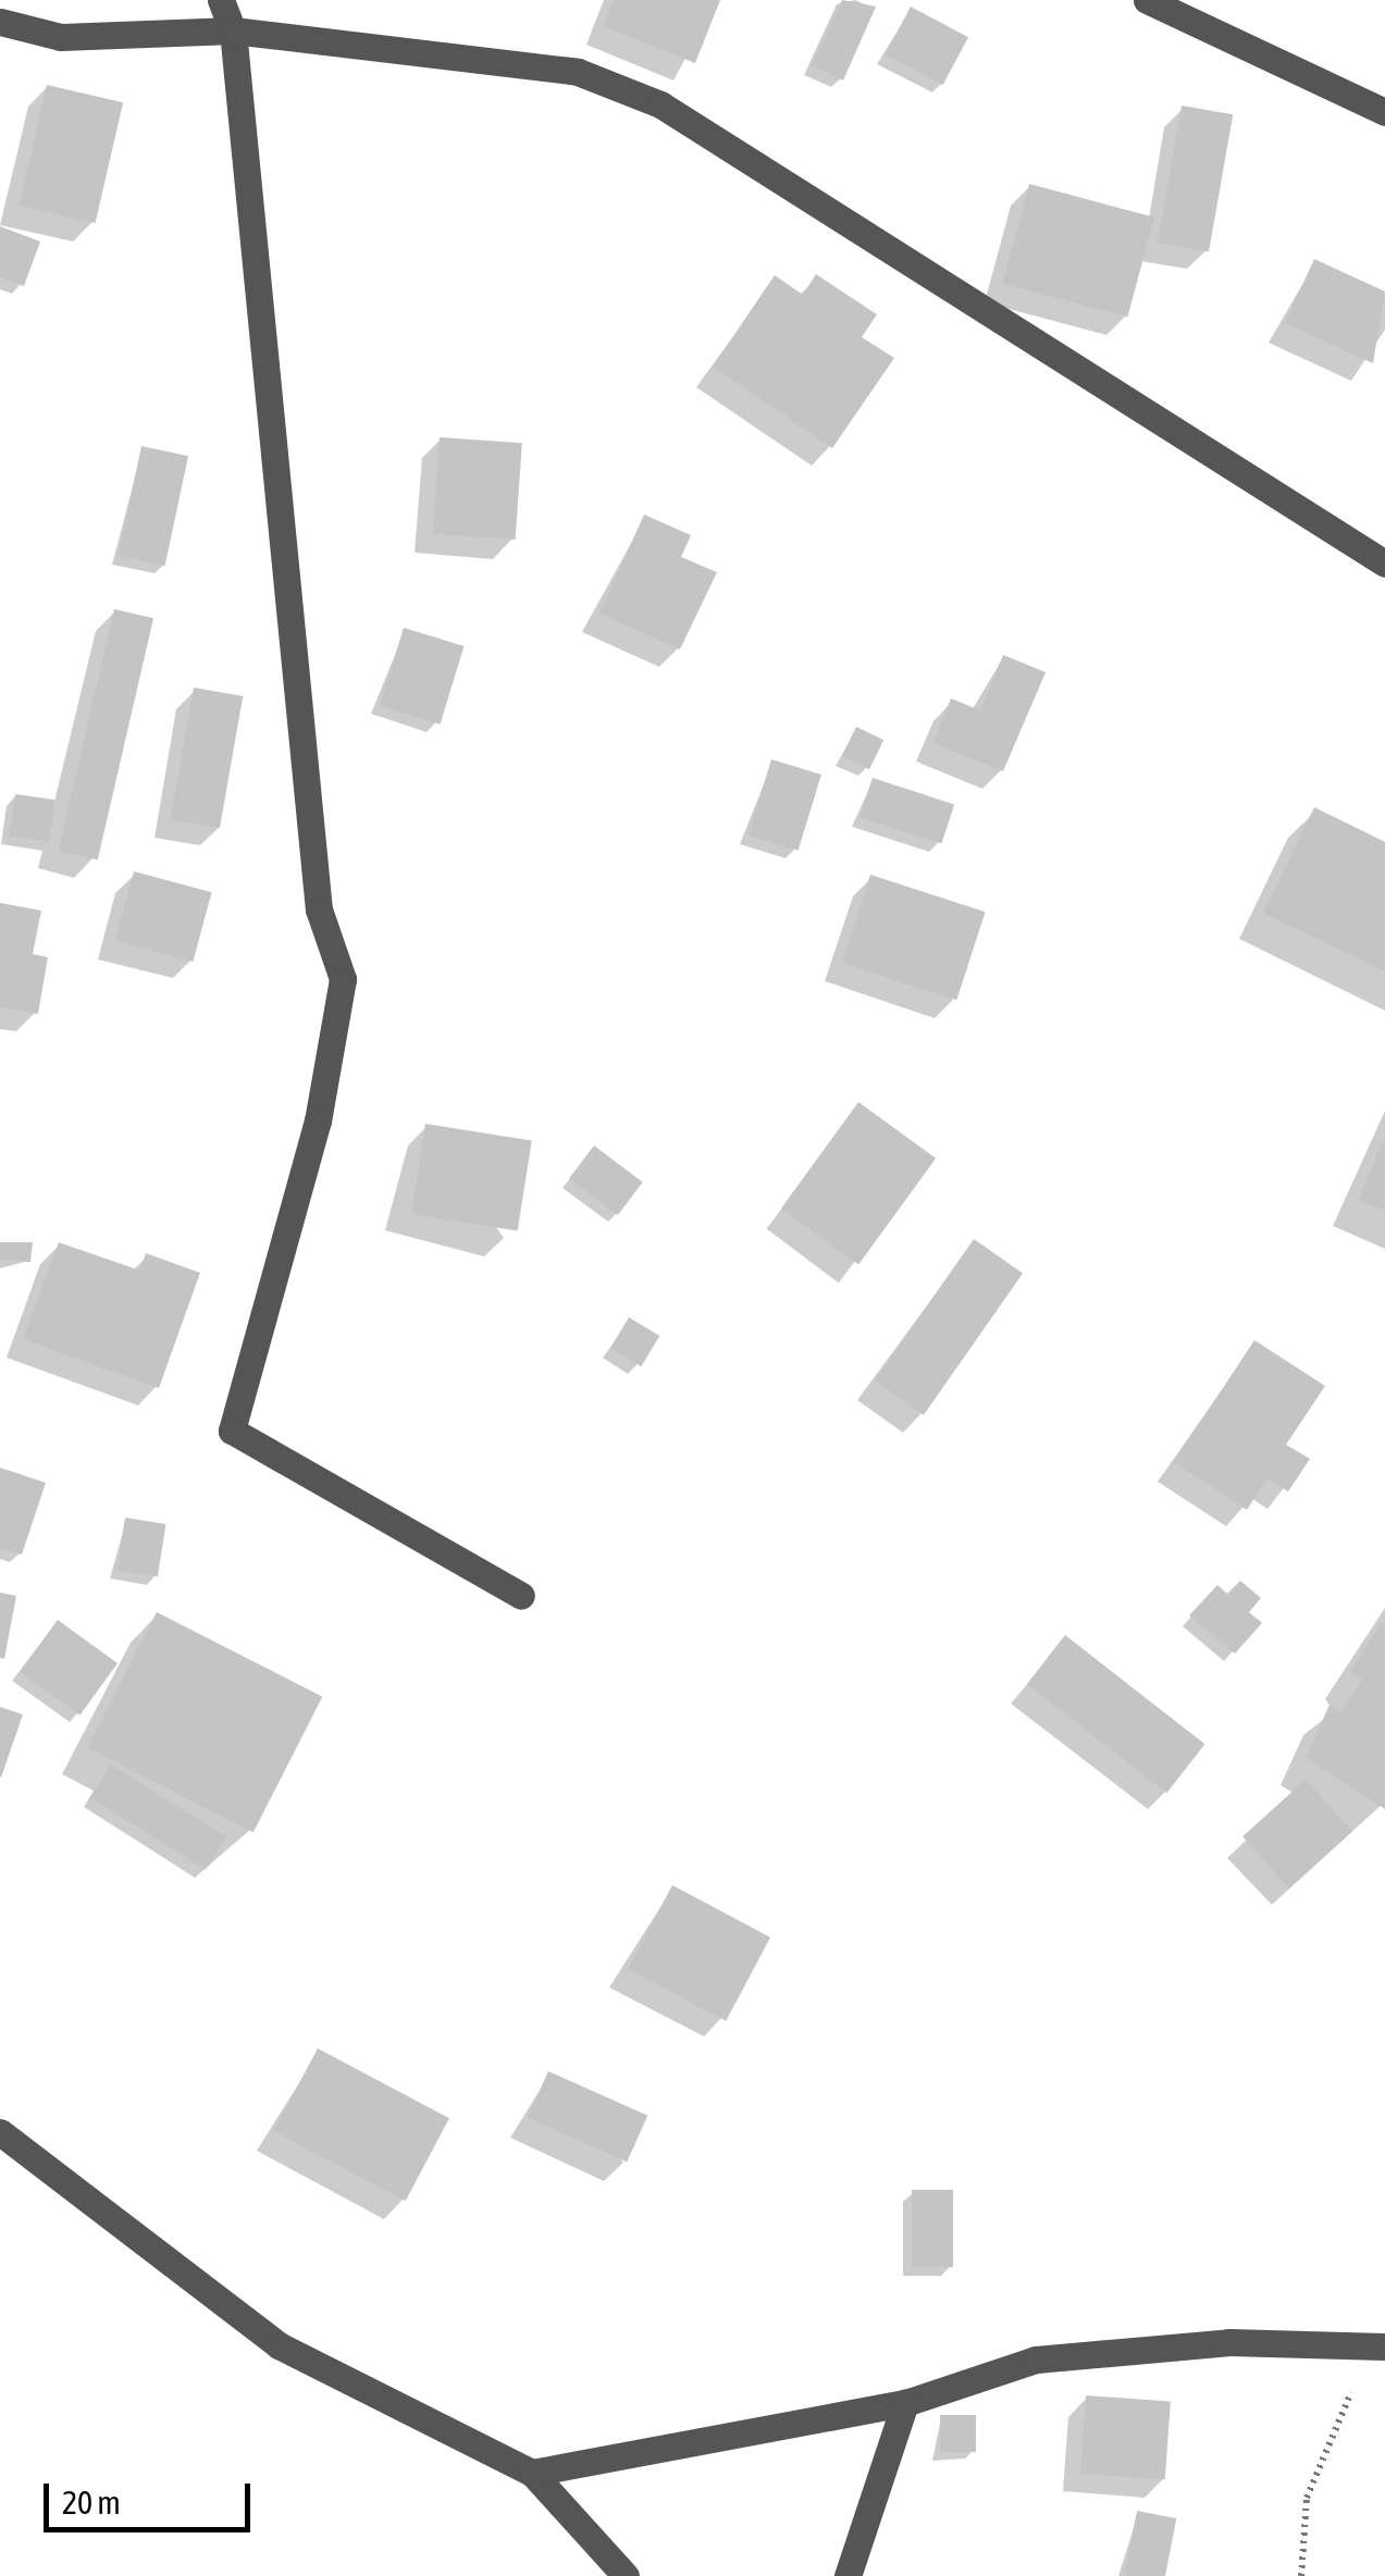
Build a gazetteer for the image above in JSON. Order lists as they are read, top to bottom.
{
  "scale_bar": "20 m"
}
